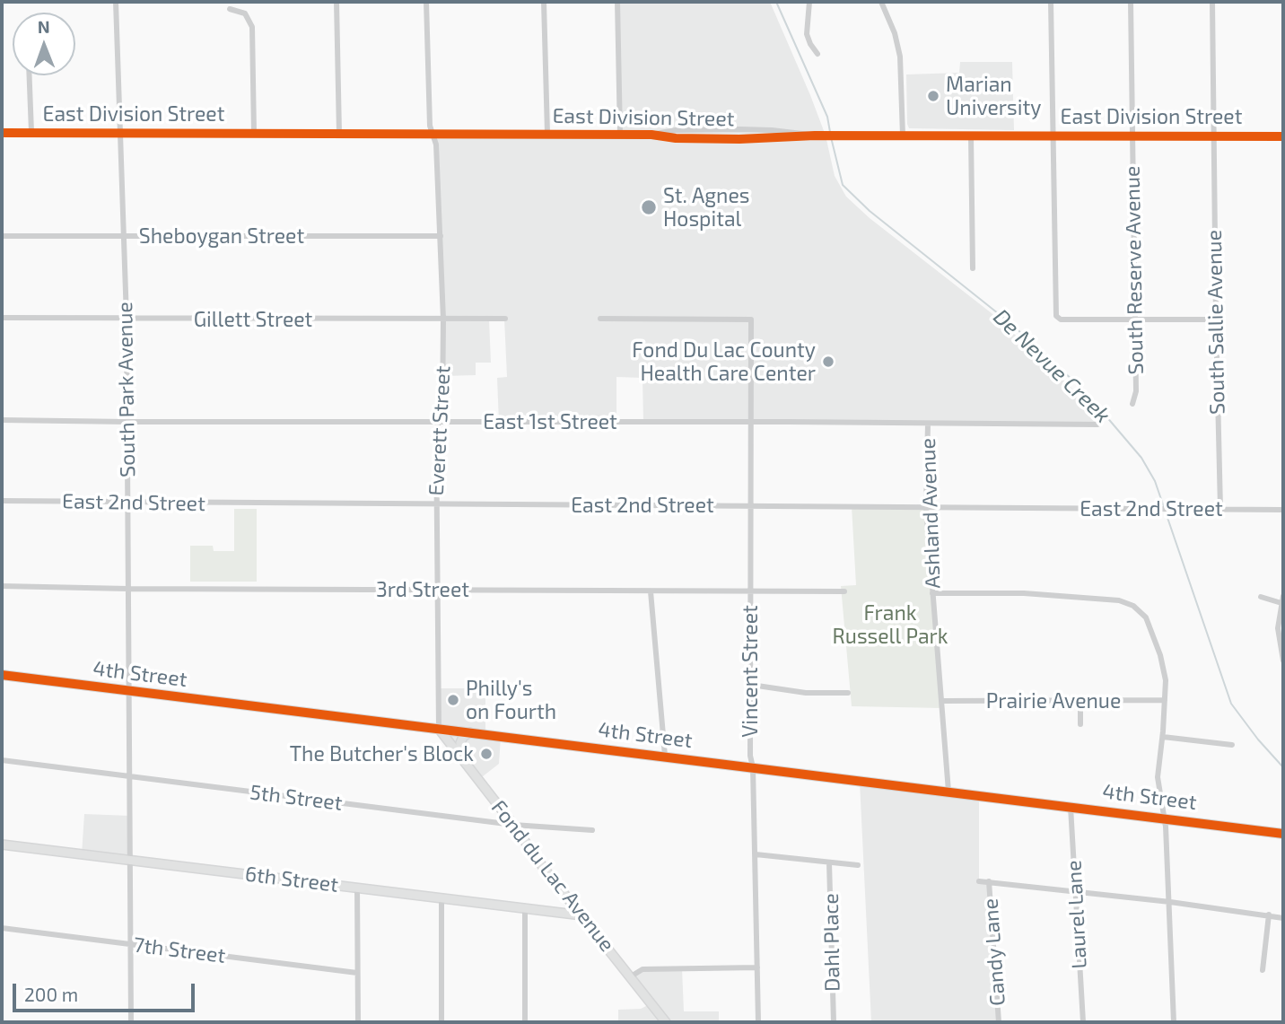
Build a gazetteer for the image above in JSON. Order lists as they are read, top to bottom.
{
  "streets": {
    "street": [
      "East Division Street",
      "Sheboygan Street",
      "South Reserve Avenue",
      "Gillett Street",
      "South Sallie Avenue",
      "South Park Avenue",
      "East 1st Street",
      "Everett Street",
      "East 2nd Street",
      "Ashland Avenue",
      "3rd Street",
      "Vincent Street",
      "4th Street",
      "Prairie Avenue",
      "5th Street",
      "Fond du Lac Avenue",
      "6th Street",
      "Laurel Lane",
      "Dahl Place",
      "7th Street",
      "Candy Lane"
    ]
  },
  "crossings": [
    ["East Division Street", "South Reserve Avenue"],
    ["East Division Street", "South Sallie Avenue"],
    ["East Division Street", "South Park Avenue"],
    ["East Division Street", "Everett Street"],
    ["Sheboygan Street", "South Park Avenue"],
    ["Sheboygan Street", "Everett Street"],
    ["Gillett Street", "South Park Avenue"],
    ["Gillett Street", "Everett Street"],
    ["South Sallie Avenue", "East 2nd Street"],
    ["South Park Avenue", "East 1st Street"],
    ["South Park Avenue", "East 2nd Street"],
    ["South Park Avenue", "3rd Street"],
    ["South Park Avenue", "4th Street"],
    ["South Park Avenue", "5th Street"],
    ["South Park Avenue", "6th Street"],
    ["South Park Avenue", "7th Street"],
    ["East 1st Street", "Everett Street"],
    ["East 1st Street", "Ashland Avenue"],
    ["East 1st Street", "Vincent Street"],
    ["Everett Street", "East 2nd Street"],
    ["Everett Street", "3rd Street"],
    ["Everett Street", "4th Street"],
    ["Everett Street", "Fond du Lac Avenue"],
    ["East 2nd Street", "Ashland Avenue"],
    ["East 2nd Street", "Vincent Street"],
    ["Ashland Avenue", "4th Street"],
    ["Ashland Avenue", "Prairie Avenue"],
    ["3rd Street", "Vincent Street"],
    ["Vincent Street", "4th Street"],
    ["4th Street", "Fond du Lac Avenue"],
    ["4th Street", "Laurel Lane"],
    ["5th Street", "Fond du Lac Avenue"],
    ["Fond du Lac Avenue", "6th Street"]
  ],
  "water": ["De Nevue Creek"],
  "parks": ["Frank Russell Park"],
  "places": [
    "Marian University",
    "St. Agnes Hospital",
    "Fond Du Lac County Health Care Center",
    "Philly's on Fourth",
    "The Butcher's Block"
  ],
  "scale_bar": "200 m",
  "north": "top"
}
